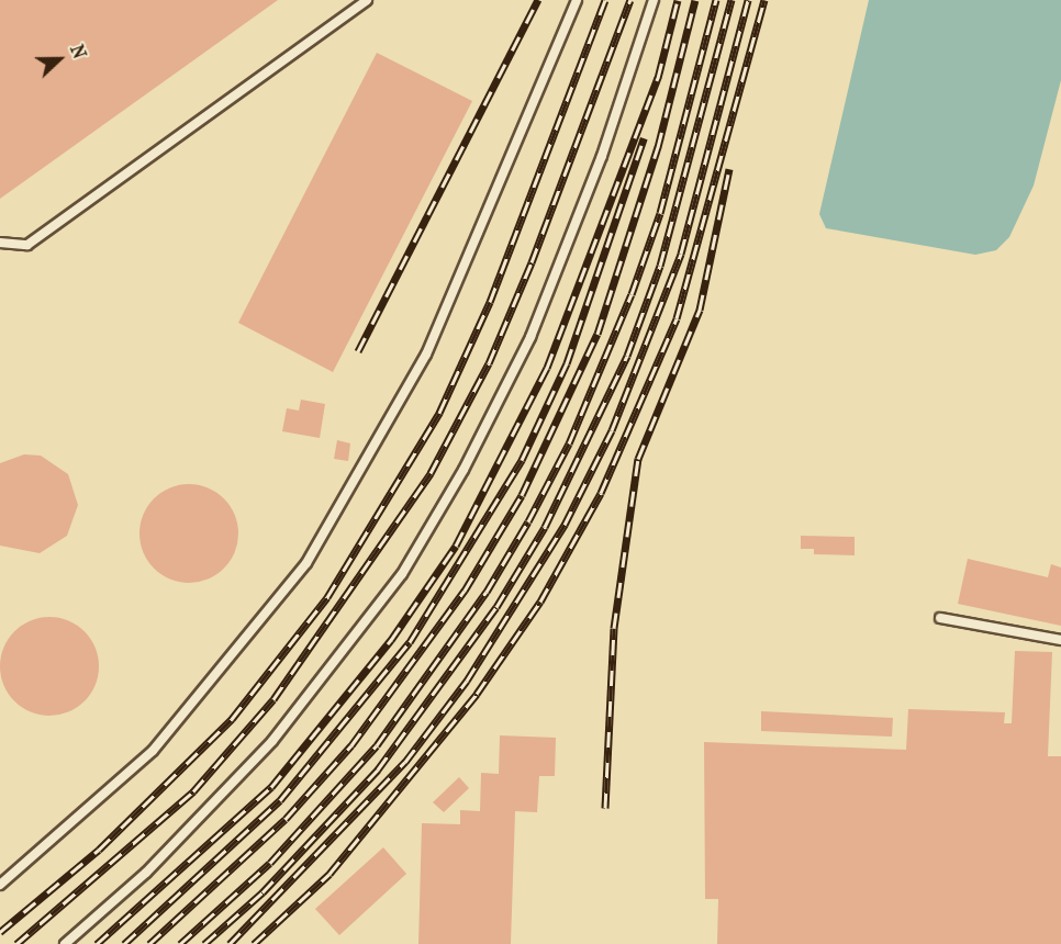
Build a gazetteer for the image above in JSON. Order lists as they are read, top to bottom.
{
  "north": "right"
}
